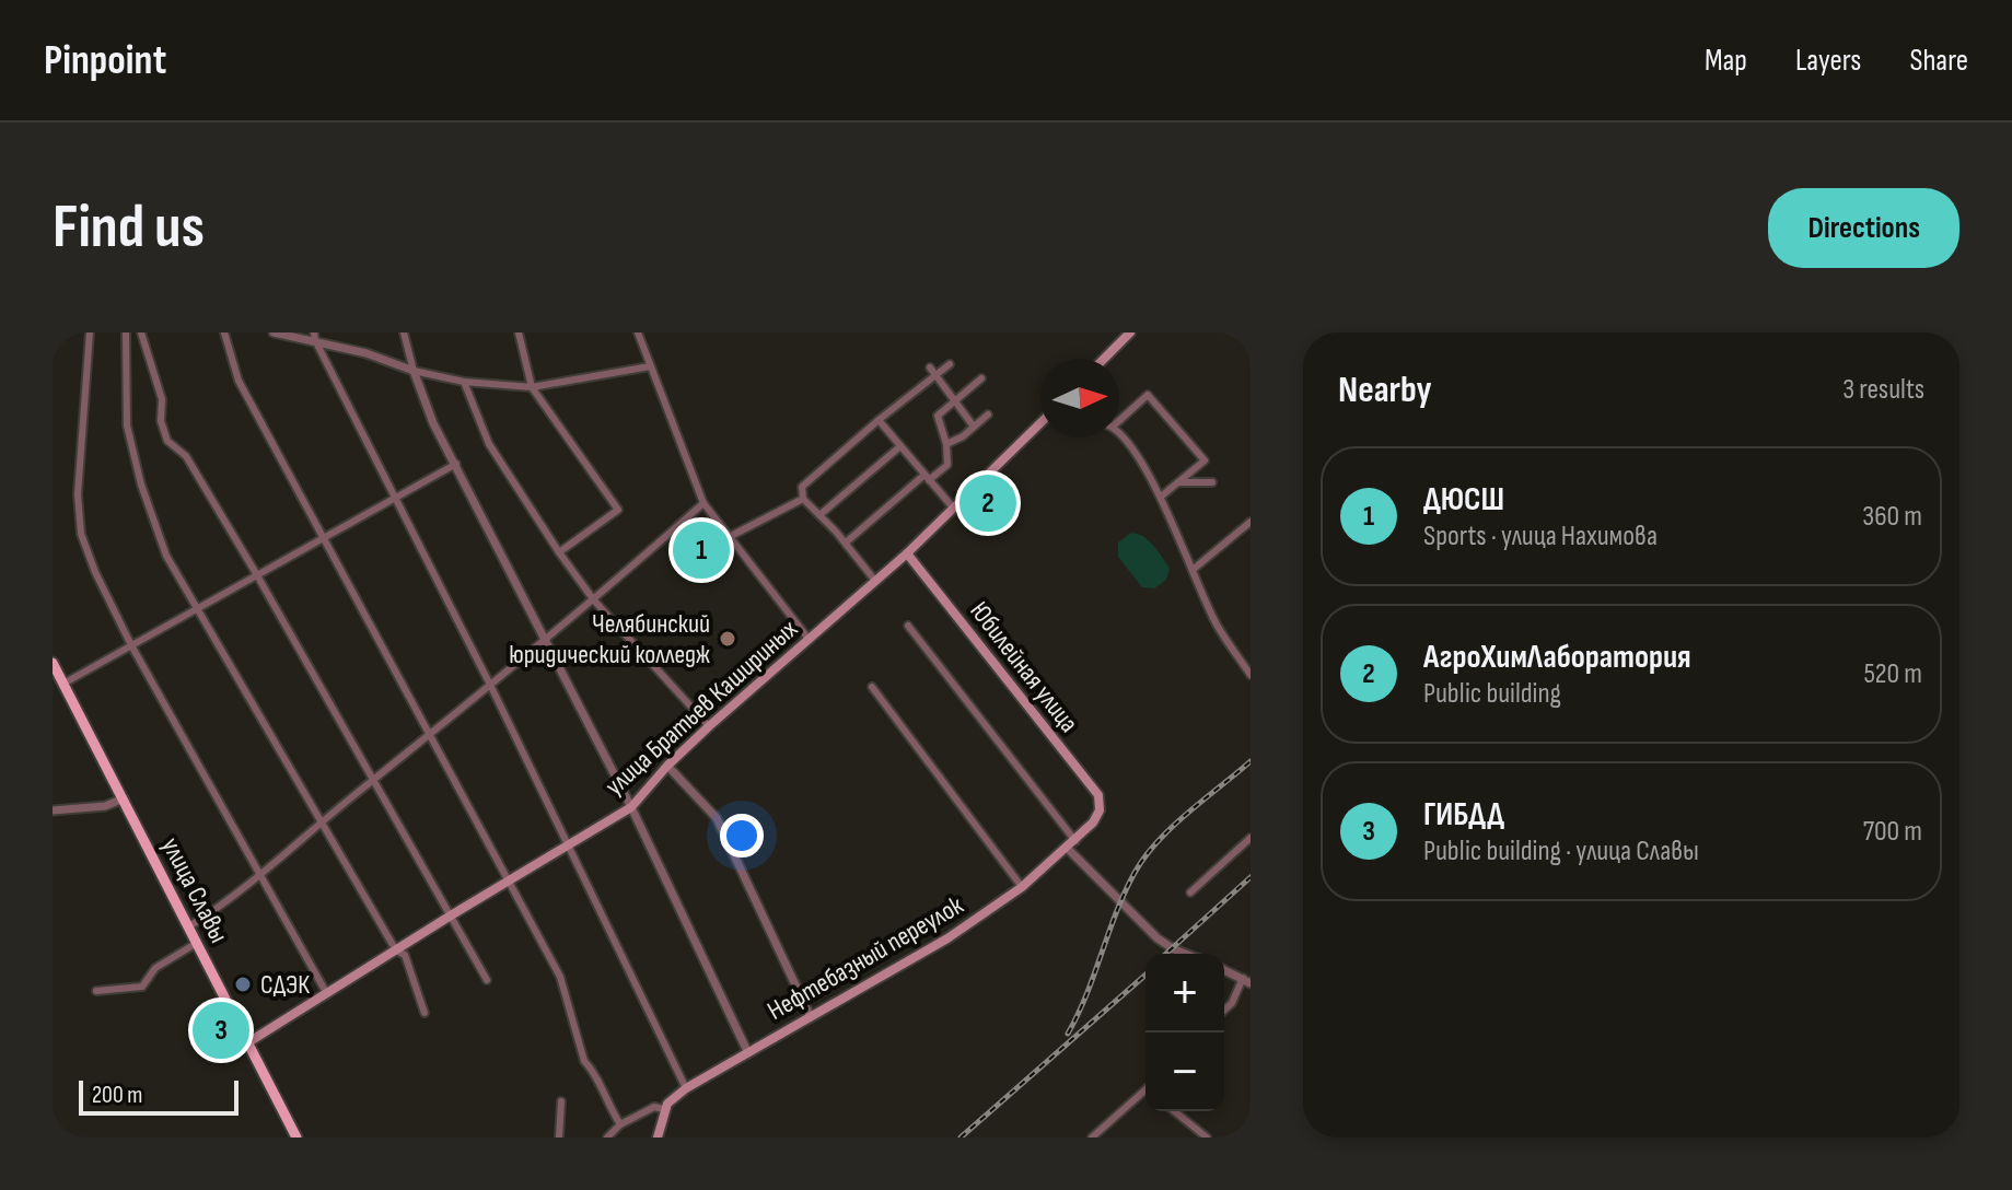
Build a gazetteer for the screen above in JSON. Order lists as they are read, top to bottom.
{
  "streets": {
    "main road": [
      "Юбилейная улица",
      "улица Братьев Кашириных",
      "улица Славы",
      "Нефтебазный переулок"
    ]
  },
  "crossings": [
    ["Юбилейная улица", "улица Братьев Кашириных"],
    ["Юбилейная улица", "Нефтебазный переулок"],
    ["улица Братьев Кашириных", "улица Славы"]
  ],
  "places": ["Челябинский юридический колледж", "СДЭК"],
  "scale_bar": "200 m",
  "north": "right",
  "page": {
    "header": "Pinpoint",
    "nav": ["Map", "Layers", "Share"],
    "buttons": "Directions",
    "title": "Find us",
    "heading": ["Nearby", "3 results"],
    "list": [
      {
        "mark": "1",
        "name": "ДЮСШ",
        "note": "Sports · улица Нахимова",
        "value": "360 m"
      },
      {
        "mark": "2",
        "name": "АгроХимЛаборатория",
        "note": "Public building",
        "value": "520 m"
      },
      {
        "mark": "3",
        "name": "ГИБДД",
        "note": "Public building · улица Славы",
        "value": "700 m"
      }
    ],
    "pins": ["2", "1", "3"],
    "map_buttons": ["+", "−"],
    "scale": "200 m"
  }
}
